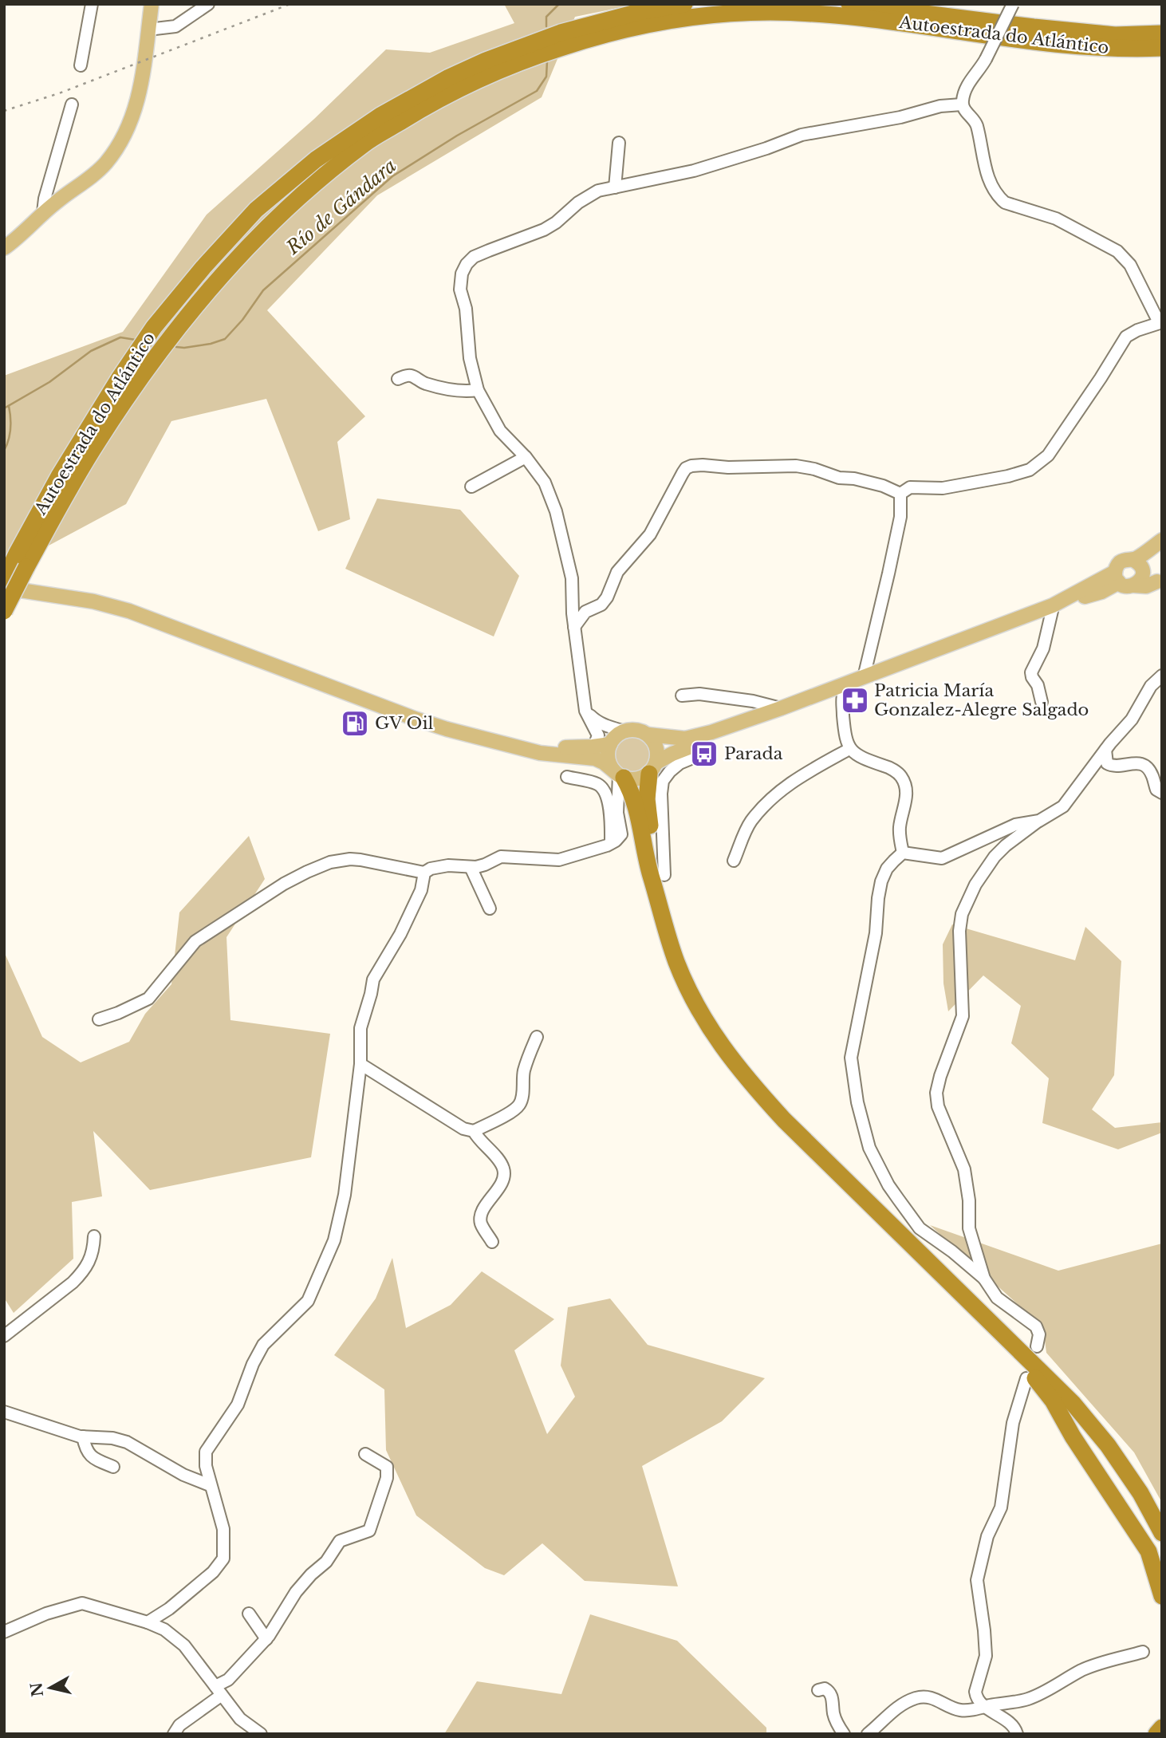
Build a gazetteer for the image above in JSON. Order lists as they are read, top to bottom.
{
  "streets": {
    "highway": ["Autoestrada do Atlántico"]
  },
  "water": ["Río de Gándara"],
  "places": {
    "pharmacy": ["Patricia María Gonzalez-Alegre Salgado"],
    "fuel station": ["GV Oil"],
    "bus stop": ["Parada"]
  },
  "north": "left"
}
